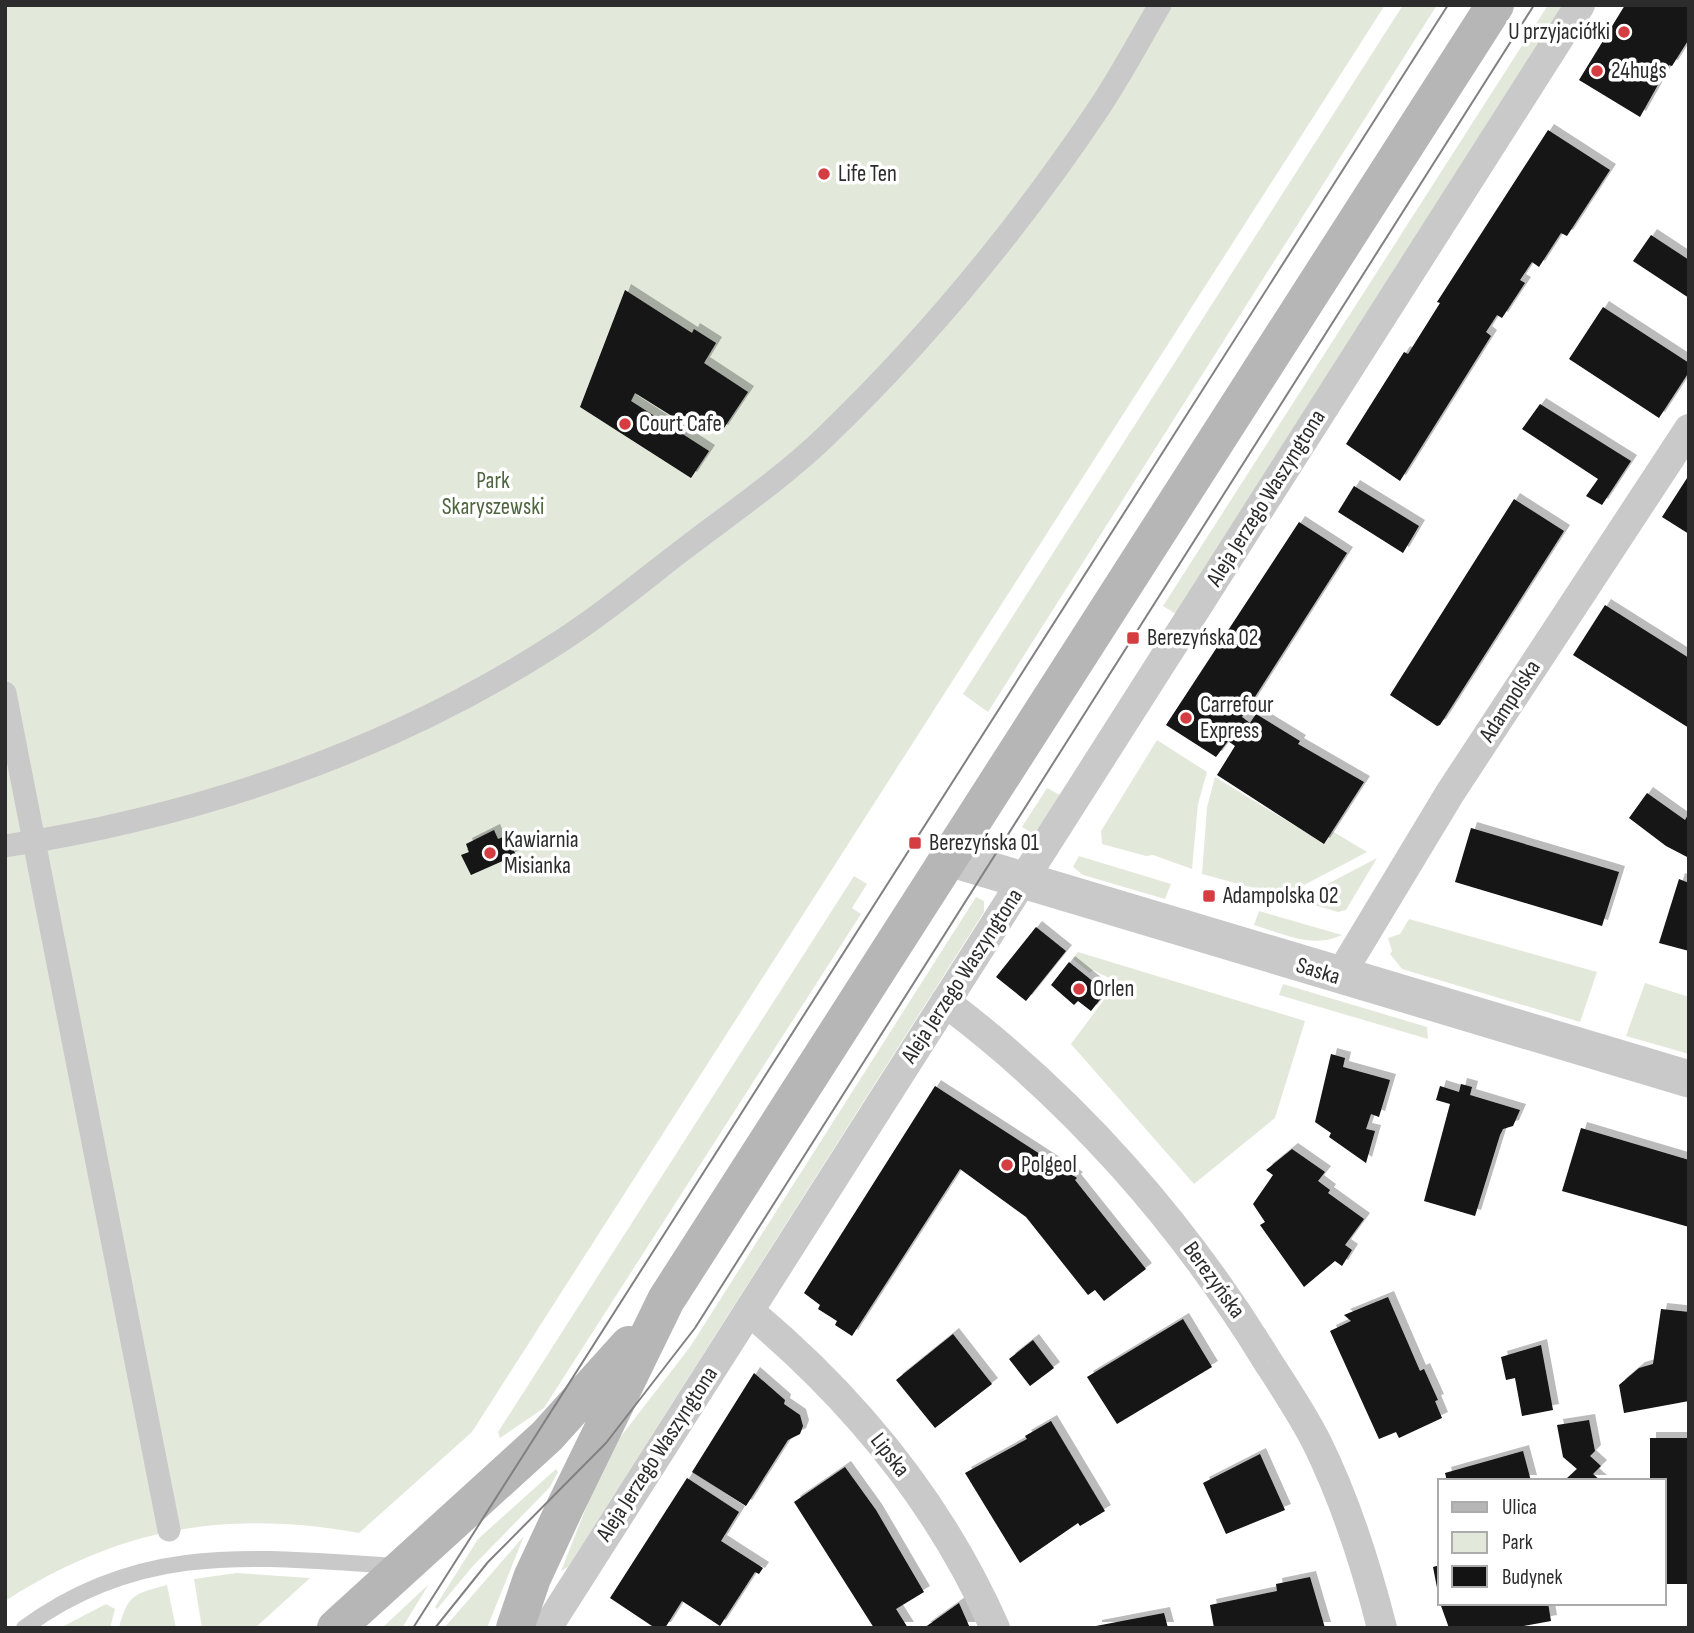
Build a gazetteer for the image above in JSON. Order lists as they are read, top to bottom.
{
  "streets": {
    "main road": ["Aleja Jerzego Waszyngtona"],
    "street": [
      "Adampolska",
      "Saska",
      "Berezyńska",
      "Lipska"
    ]
  },
  "crossings": [
    ["Aleja Jerzego Waszyngtona", "Saska"],
    ["Aleja Jerzego Waszyngtona", "Berezyńska"],
    ["Aleja Jerzego Waszyngtona", "Lipska"],
    ["Adampolska", "Saska"]
  ],
  "parks": ["Park Skaryszewski"],
  "places": {
    "other": [
      "U przyjaciółki",
      "24hugs",
      "Life Ten",
      "Court Cafe",
      "Carrefour Express",
      "Kawiarnia Misianka",
      "Orlen",
      "Polgeol"
    ],
    "transit": ["Berezyńska 02", "Berezyńska 01", "Adampolska 02"]
  },
  "legend": ["Ulica", "Park", "Budynek"]
}
